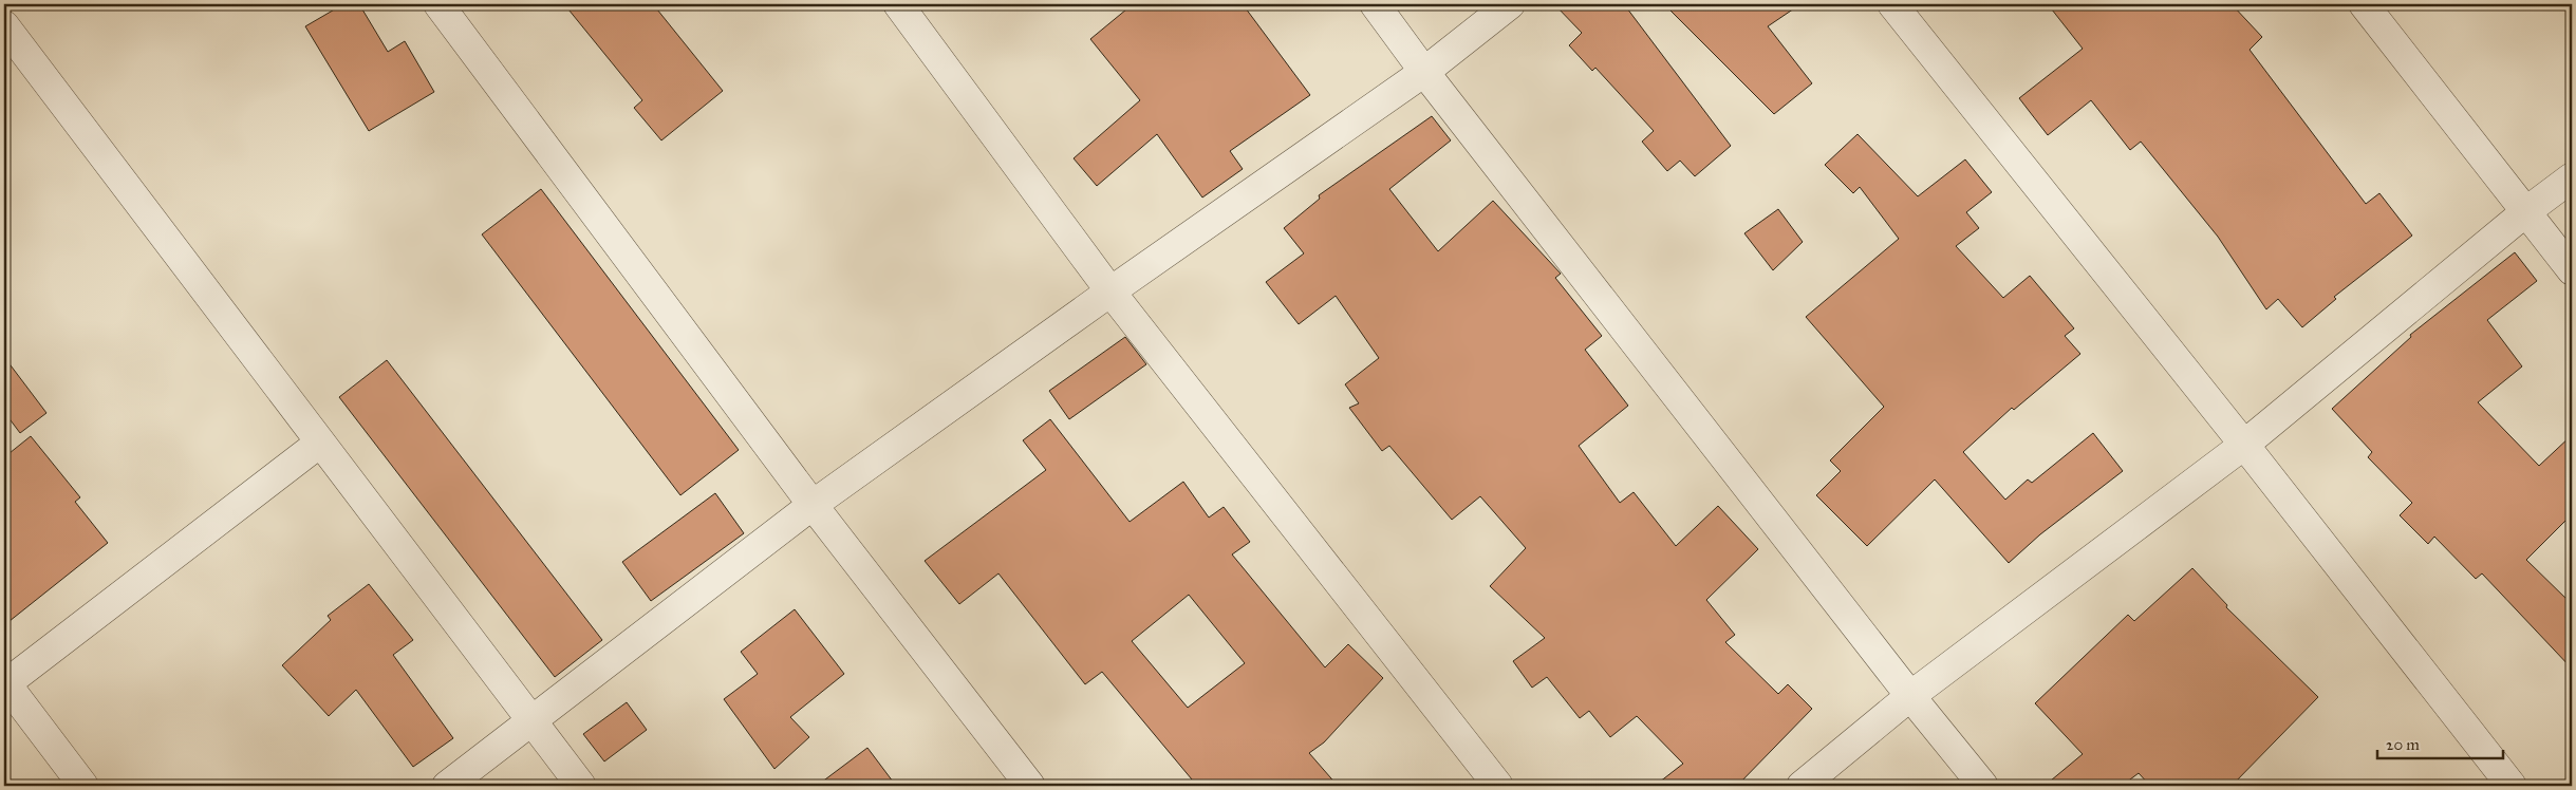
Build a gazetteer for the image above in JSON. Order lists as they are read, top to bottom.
{
  "scale_bar": "20 m"
}
